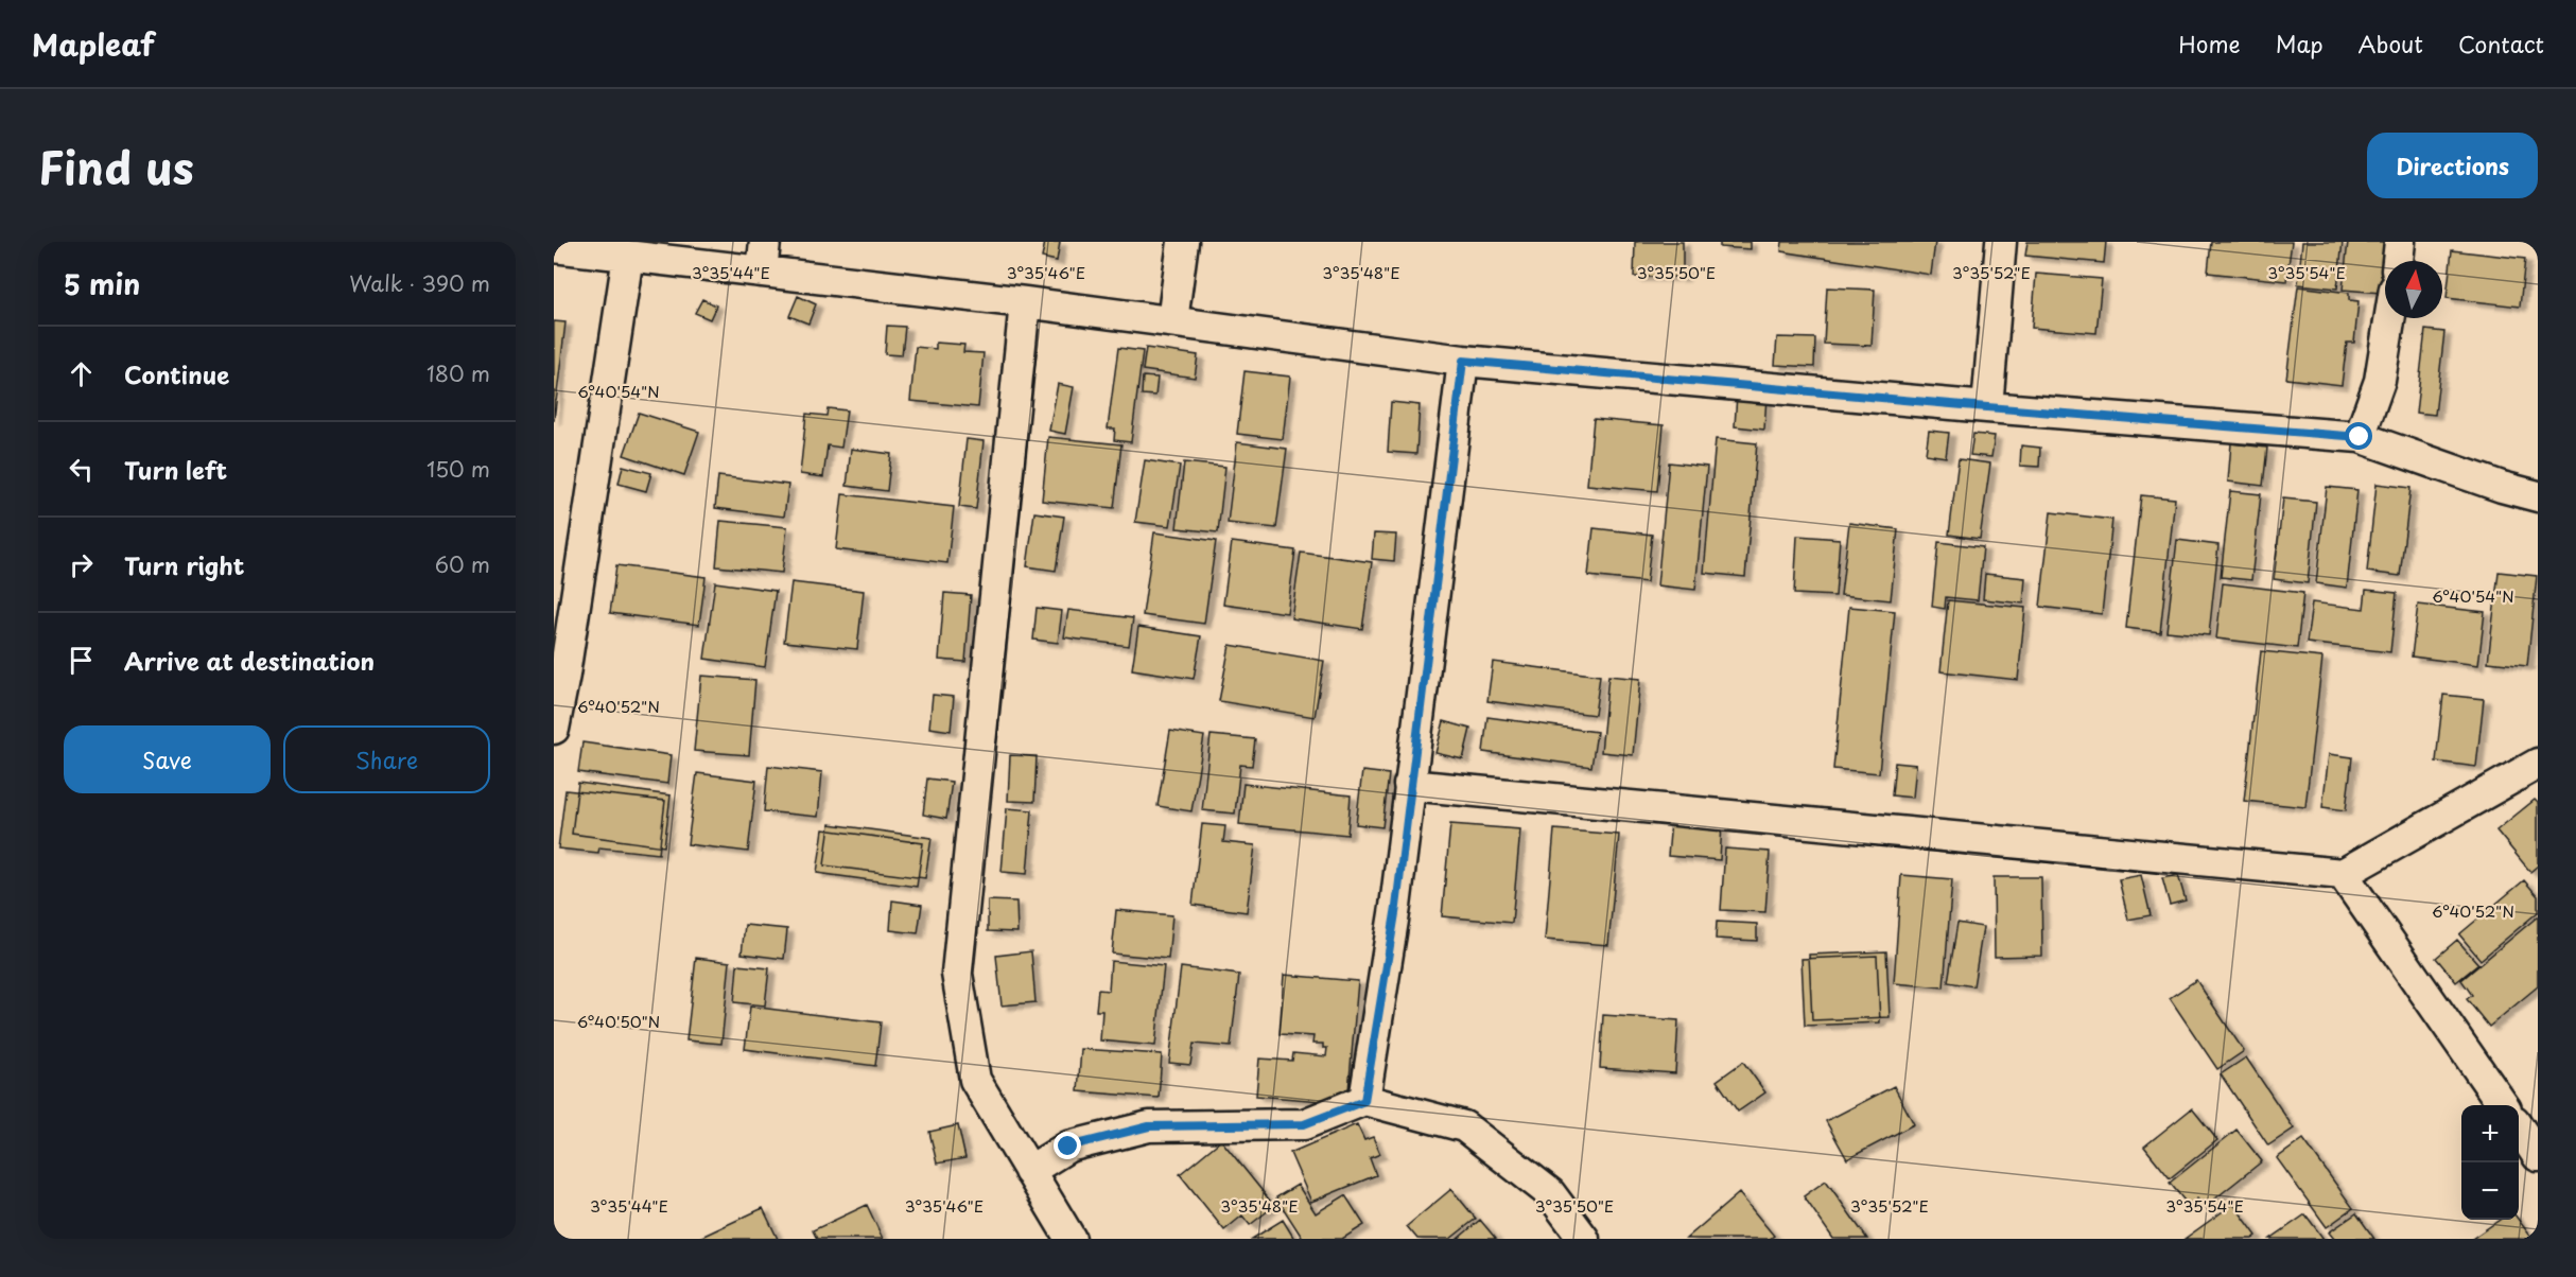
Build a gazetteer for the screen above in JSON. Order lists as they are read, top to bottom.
{
  "north": "top",
  "page": {
    "header": "Mapleaf",
    "nav": [
      "Home",
      "Map",
      "About",
      "Contact"
    ],
    "title": "Find us",
    "buttons": [
      "Directions",
      ["Save", "Share"]
    ],
    "heading": ["5 min", "Walk · 390 m"],
    "list": [
      ["Continue", "180 m"],
      ["Turn left", "150 m"],
      ["Turn right", "60 m"],
      "Arrive at destination"
    ],
    "map_buttons": ["+", "−"]
  },
  "coordinates": [
    "3°35'44\"E",
    "3°35'46\"E",
    "3°35'48\"E",
    "3°35'50\"E",
    "3°35'52\"E",
    "3°35'54\"E",
    "6°40'54\"N",
    "6°40'52\"N",
    "6°40'50\"N"
  ]
}
